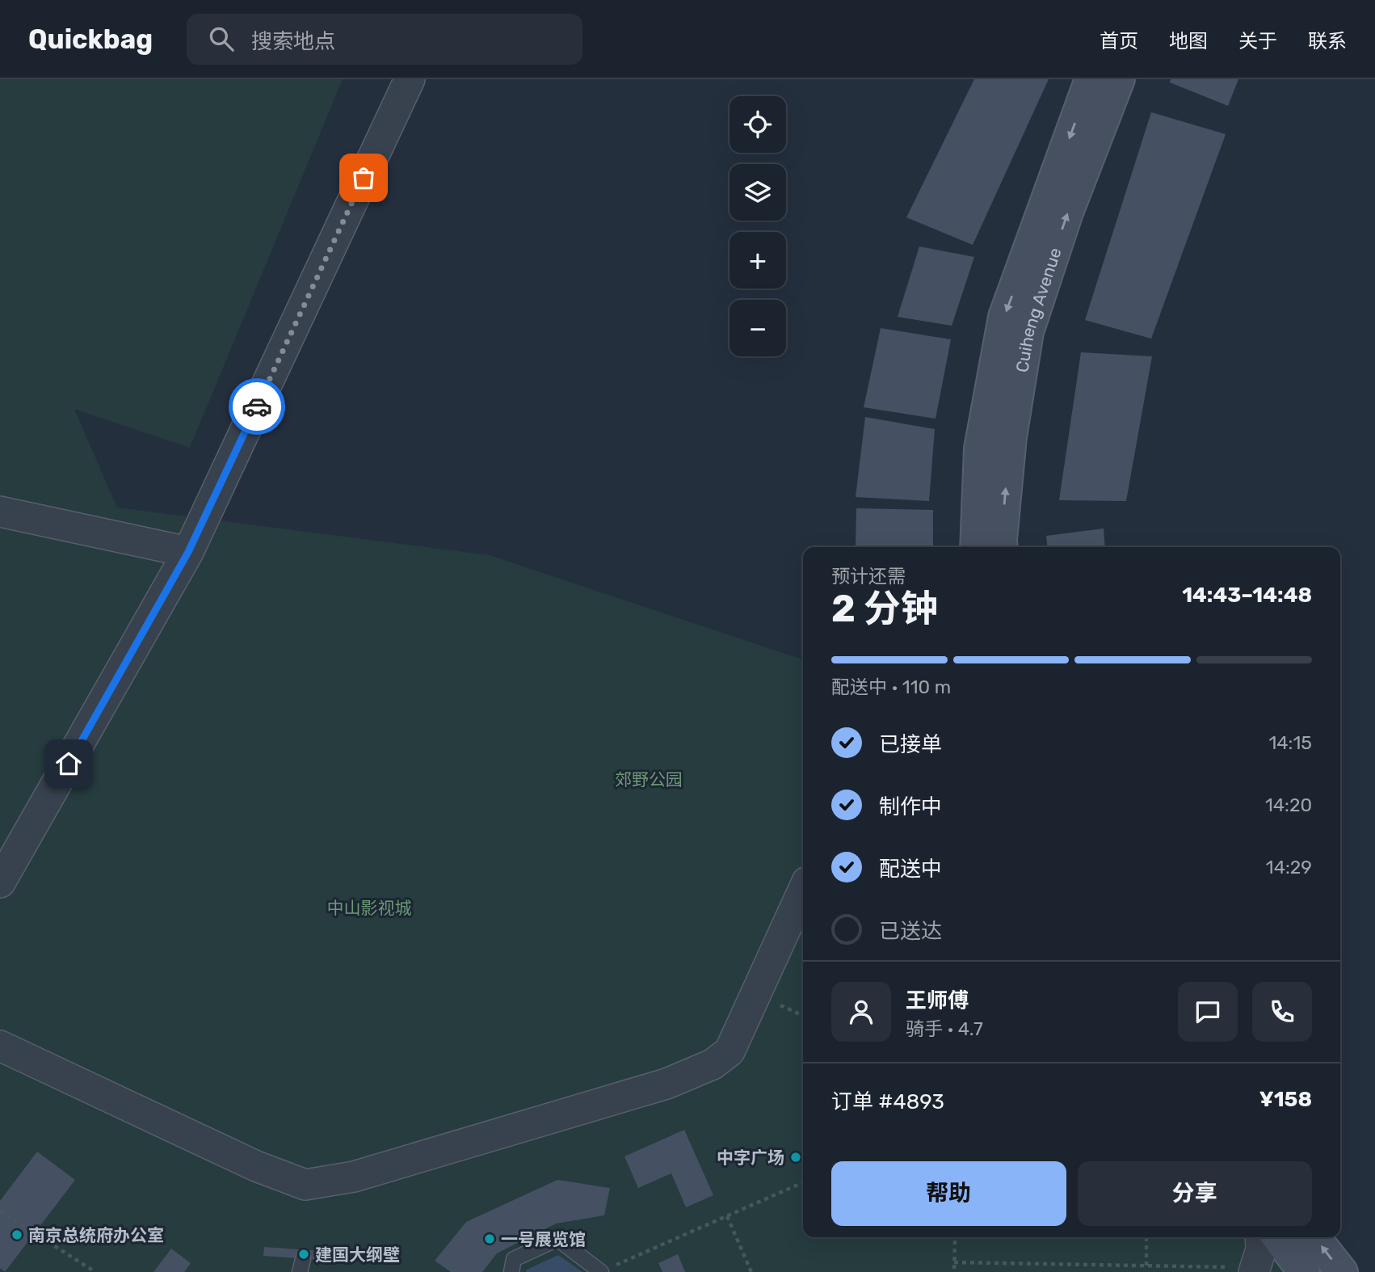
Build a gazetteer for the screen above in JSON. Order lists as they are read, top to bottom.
{
  "streets": {
    "main road": ["Cuiheng Avenue"]
  },
  "parks": ["郊野公园", "中山影视城"],
  "places": [
    "中字广场",
    "南京总统府办公室",
    "一号展览馆",
    "建国大纲壁"
  ],
  "page": {
    "header": "Quickbag",
    "search": "搜索地点",
    "nav": [
      "首页",
      "地图",
      "关于",
      "联系"
    ],
    "map_buttons": ["+", "−"],
    "heading": ["2 分钟", "预计还需", "14:43–14:48"],
    "panel": [
      "王师傅",
      "骑手 · 4.7",
      "订单 #4893",
      "¥158"
    ],
    "bar": "配送中 · 110 m",
    "list": [
      ["已接单", "14:15"],
      ["制作中", "14:20"],
      ["配送中", "14:29"],
      "已送达"
    ],
    "buttons": ["帮助", "分享"]
  }
}
